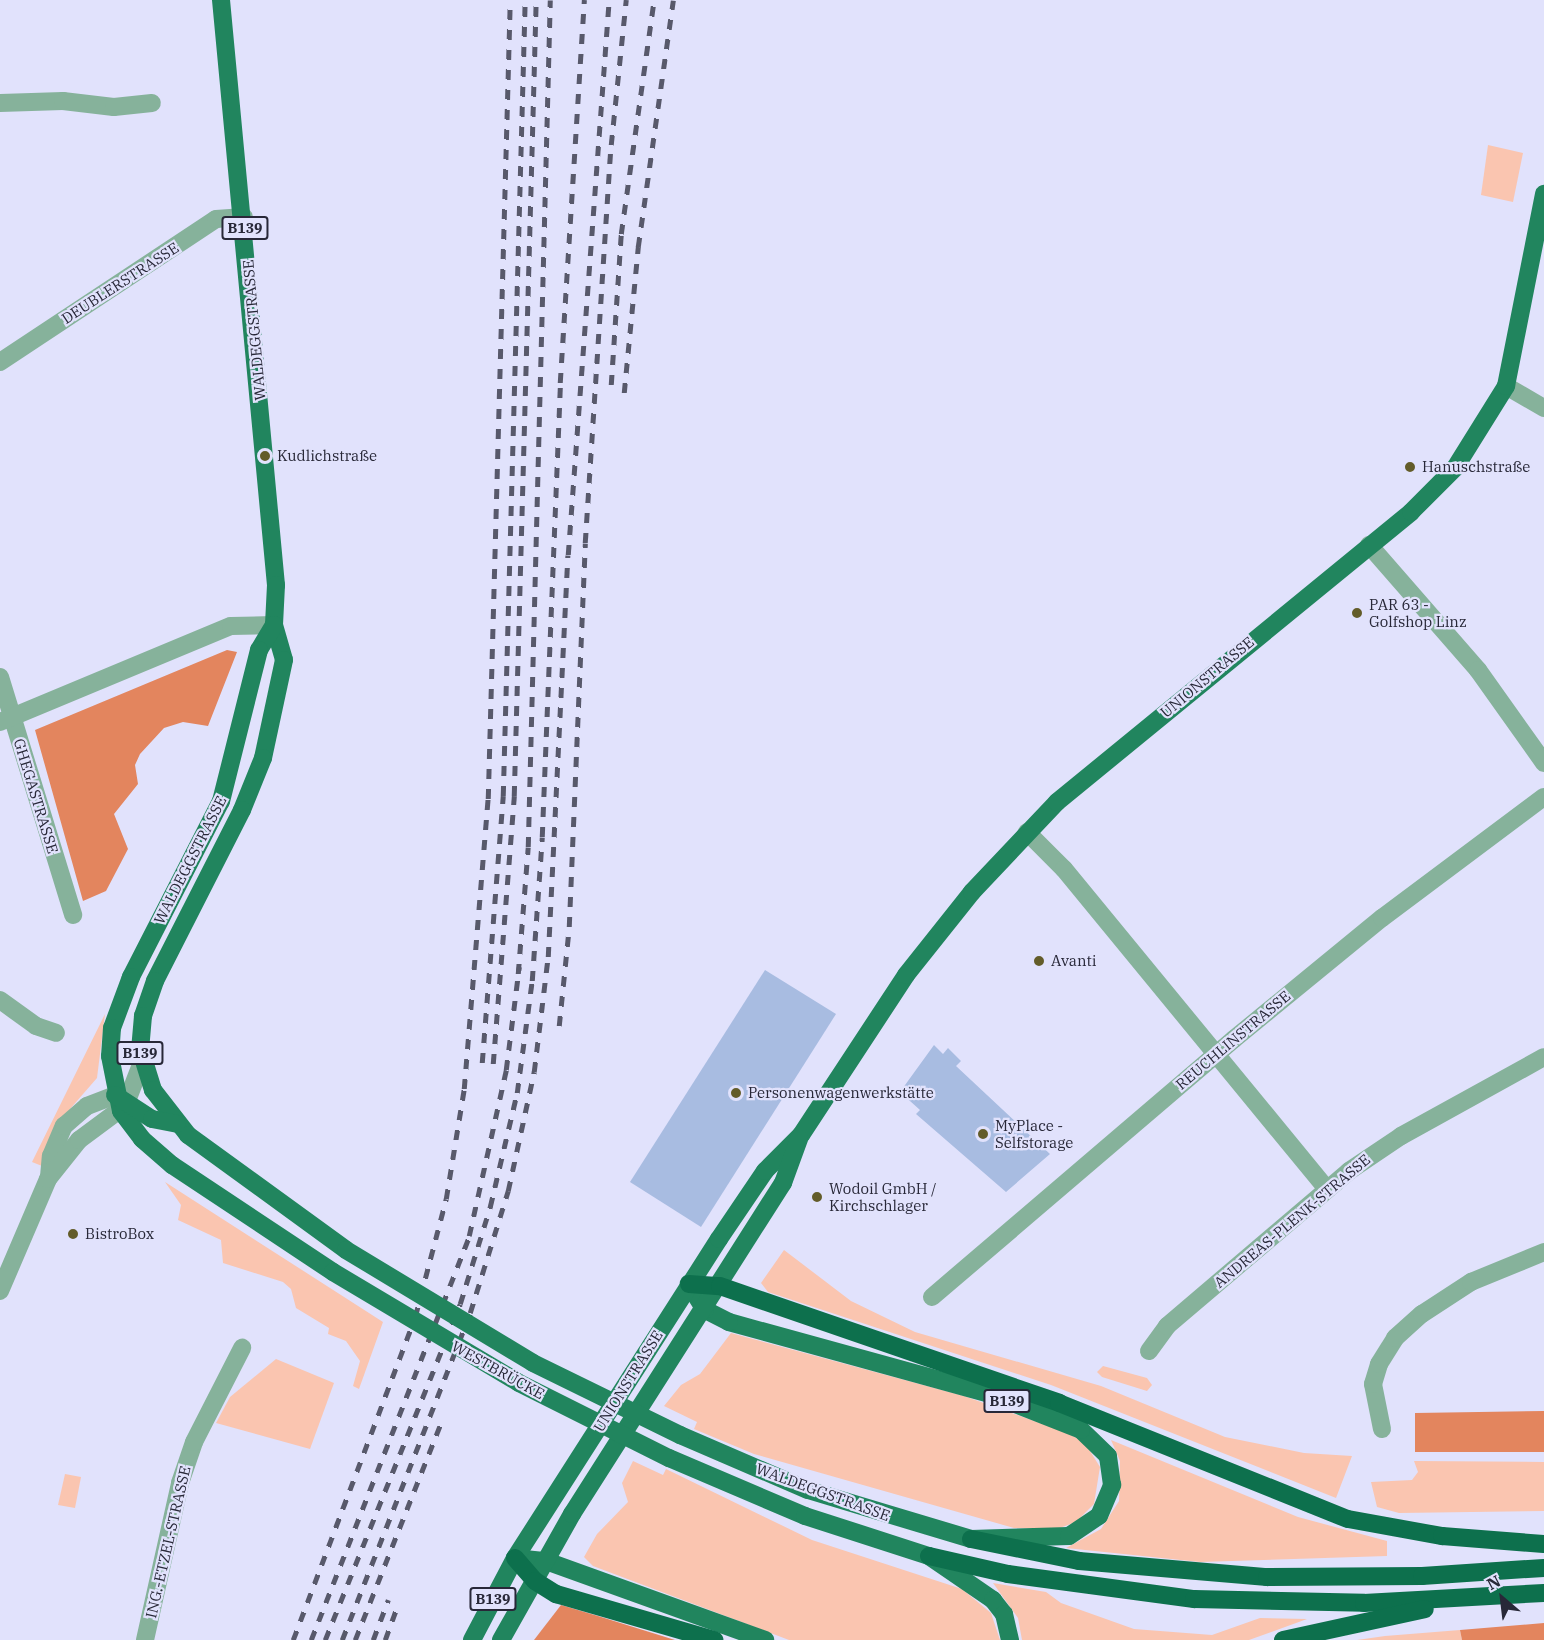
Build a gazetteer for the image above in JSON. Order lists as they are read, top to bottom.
{
  "streets": {
    "main road": [
      "B139",
      "WALDEGGSTRASSE",
      "UNIONSTRASSE",
      "WESTBRÜCKE"
    ],
    "street": [
      "DEUBLERSTRASSE",
      "GHEGASTRASSE",
      "REUCHLINSTRASSE",
      "ANDREAS-PLENK-STRASSE",
      "ING.-ETZEL-STRASSE"
    ]
  },
  "crossings": [
    ["B139", "WALDEGGSTRASSE"],
    ["B139", "UNIONSTRASSE"],
    ["DEUBLERSTRASSE", "WALDEGGSTRASSE"],
    ["WALDEGGSTRASSE", "WESTBRÜCKE"]
  ],
  "places": [
    "Kudlichstraße",
    "Hanuschstraße",
    "PAR 63 - Golfshop Linz",
    "Avanti",
    "Personenwagenwerkstätte",
    "MyPlace - Selfstorage",
    "Wodoil GmbH / Kirchschlager",
    "BistroBox"
  ],
  "north": "top left"
}
